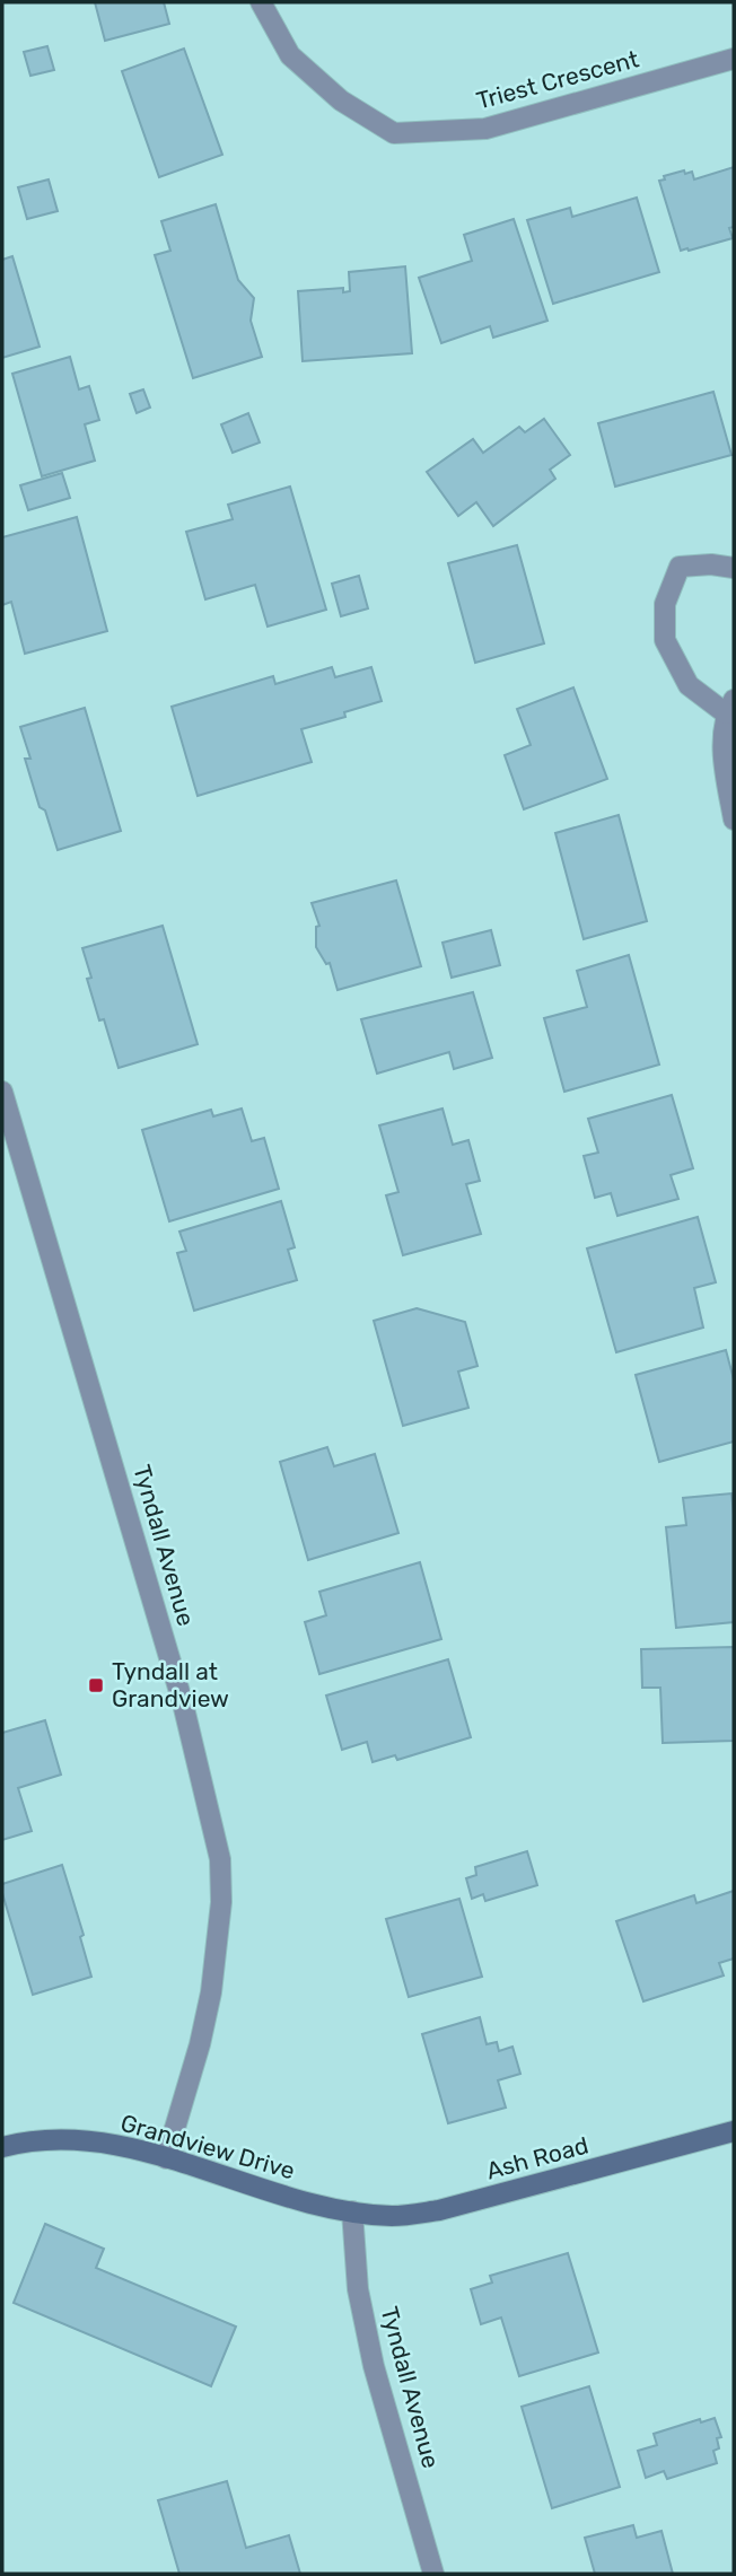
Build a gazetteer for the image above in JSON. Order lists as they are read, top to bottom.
{
  "streets": {
    "main road": ["Grandview Drive", "Ash Road"],
    "street": ["Triest Crescent", "Tyndall Avenue"]
  },
  "crossings": [
    ["Tyndall Avenue", "Grandview Drive"],
    ["Tyndall Avenue", "Ash Road"],
    ["Grandview Drive", "Ash Road"]
  ],
  "places": {
    "transit": ["Tyndall at Grandview"]
  }
}
